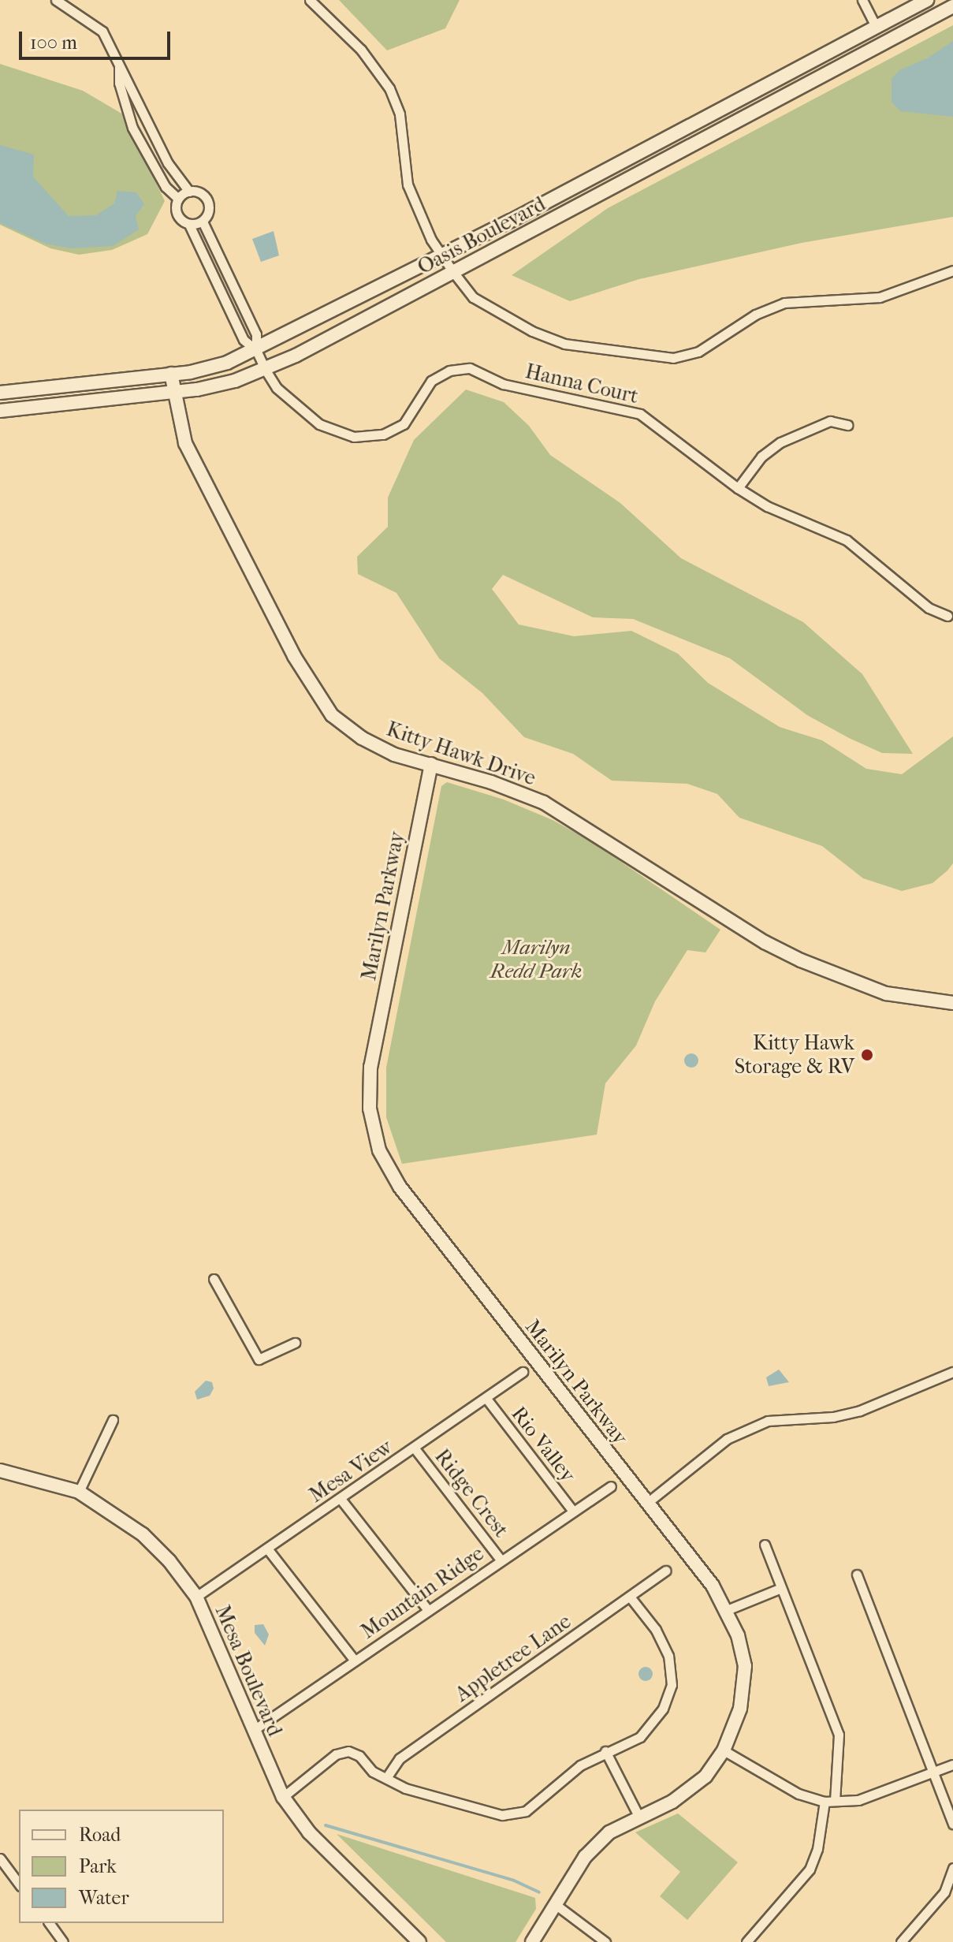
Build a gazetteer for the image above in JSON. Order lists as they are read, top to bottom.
{
  "streets": {
    "street": [
      "Oasis Boulevard",
      "Hanna Court",
      "Kitty Hawk Drive",
      "Marilyn Parkway",
      "Rio Valley",
      "Mesa View",
      "Ridge Crest",
      "Mountain Ridge",
      "Appletree Lane",
      "Mesa Boulevard"
    ]
  },
  "crossings": [
    ["Oasis Boulevard", "Hanna Court"],
    ["Oasis Boulevard", "Kitty Hawk Drive"],
    ["Kitty Hawk Drive", "Marilyn Parkway"],
    ["Rio Valley", "Mesa View"],
    ["Rio Valley", "Mountain Ridge"],
    ["Mesa View", "Ridge Crest"],
    ["Mesa View", "Mesa Boulevard"],
    ["Ridge Crest", "Mountain Ridge"],
    ["Mountain Ridge", "Mesa Boulevard"]
  ],
  "parks": ["Marilyn Redd Park"],
  "places": ["Kitty Hawk Storage & RV"],
  "legend": ["Road", "Park", "Water"],
  "scale_bar": "100 m"
}
